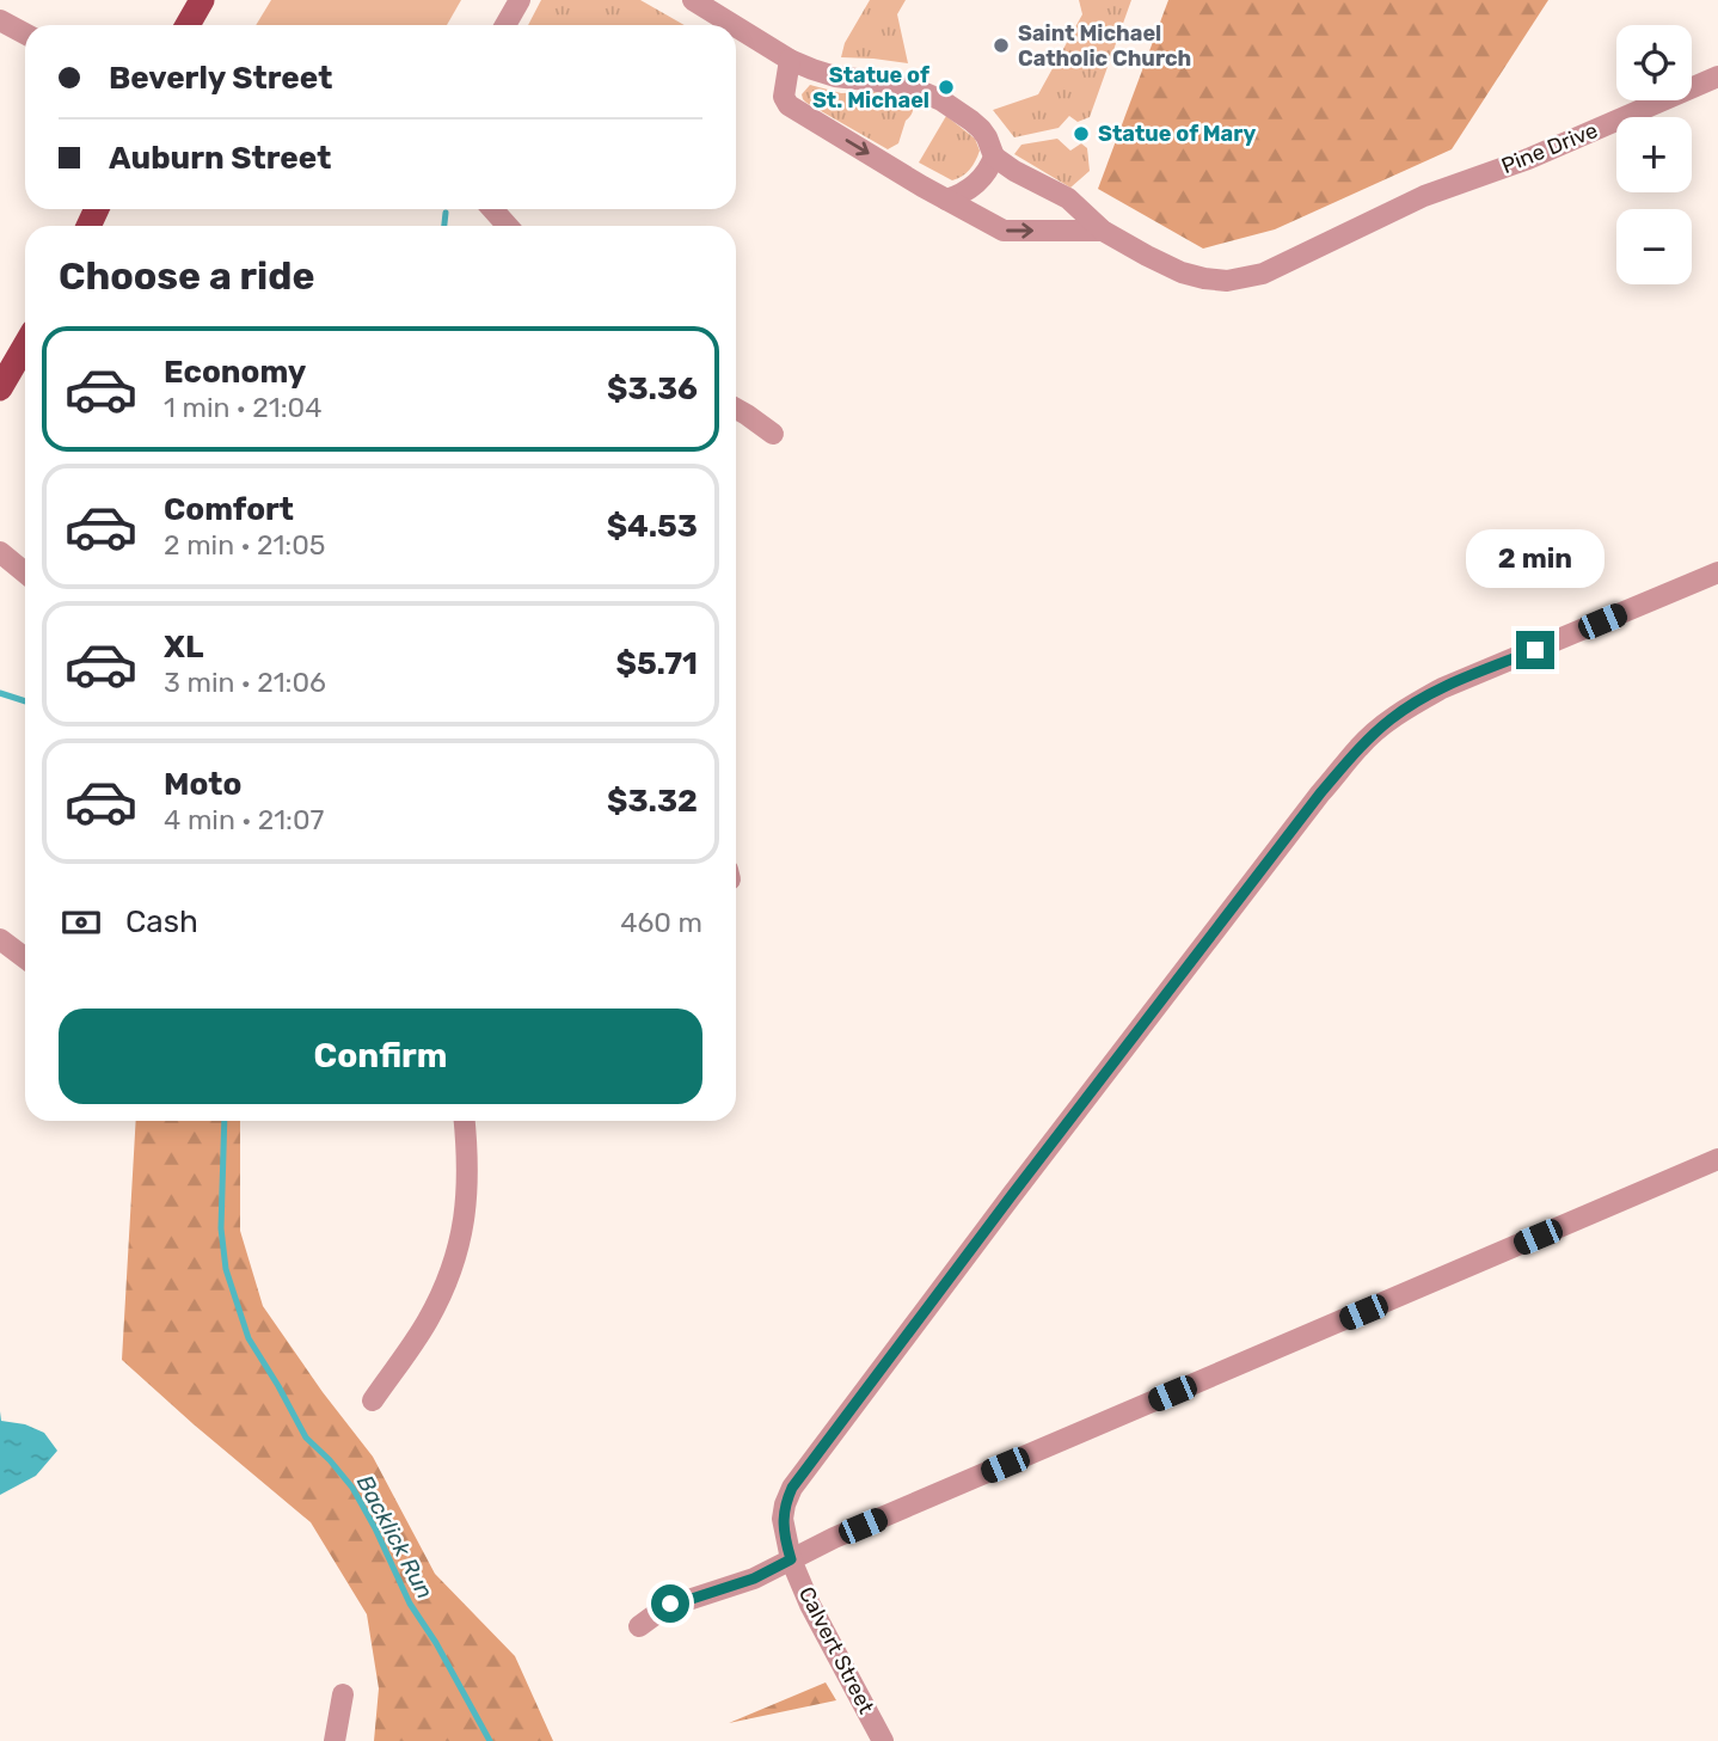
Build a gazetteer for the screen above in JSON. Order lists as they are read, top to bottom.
{
  "streets": {
    "street": ["Pine Drive", "Calvert Street"]
  },
  "water": ["Backlick Run"],
  "places": ["Saint Michael Catholic Church", "Statue of St. Michael", "Statue of Mary"],
  "page": {
    "map_buttons": ["+", "−"],
    "banner": ["Beverly Street", "Auburn Street"],
    "heading": "Choose a ride",
    "list": [
      {
        "name": "Economy",
        "note": "1 min · 21:04",
        "value": "$3.36"
      },
      {
        "name": "Comfort",
        "note": "2 min · 21:05",
        "value": "$4.53"
      },
      {
        "name": "XL",
        "note": "3 min · 21:06",
        "value": "$5.71"
      },
      {
        "name": "Moto",
        "note": "4 min · 21:07",
        "value": "$3.32"
      }
    ],
    "bubble": "2 min",
    "pay": ["Cash", "460 m"],
    "buttons": "Confirm"
  }
}
